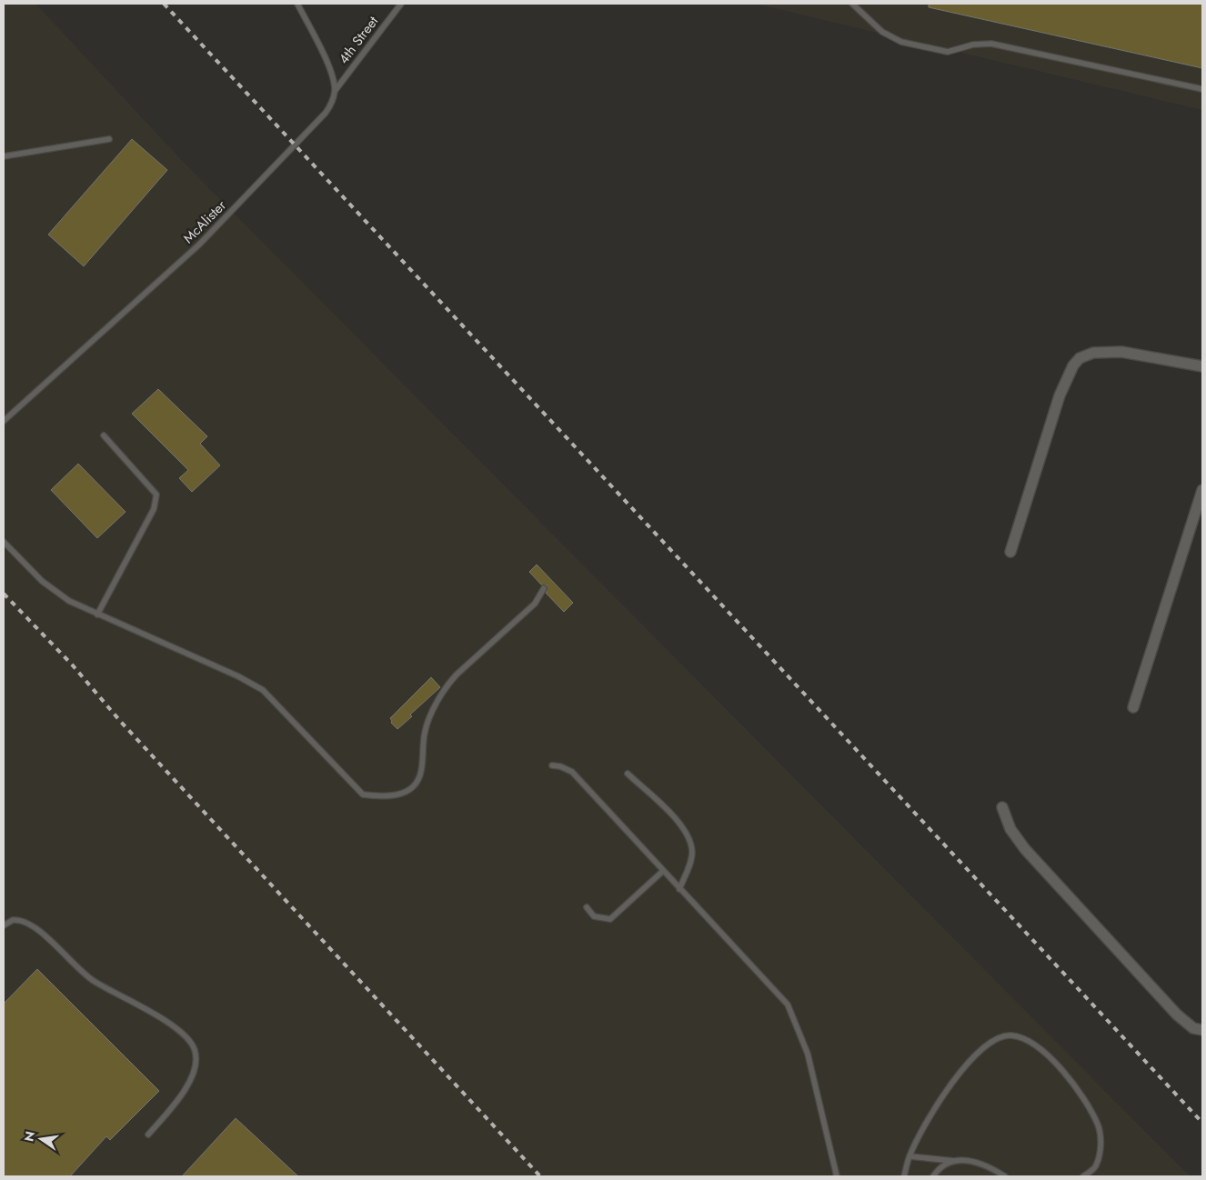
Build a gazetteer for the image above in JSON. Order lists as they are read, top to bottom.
{
  "streets": {
    "lane": ["4th Street", "McAlister"]
  },
  "crossings": [
    ["4th Street", "McAlister"]
  ],
  "north": "left"
}
